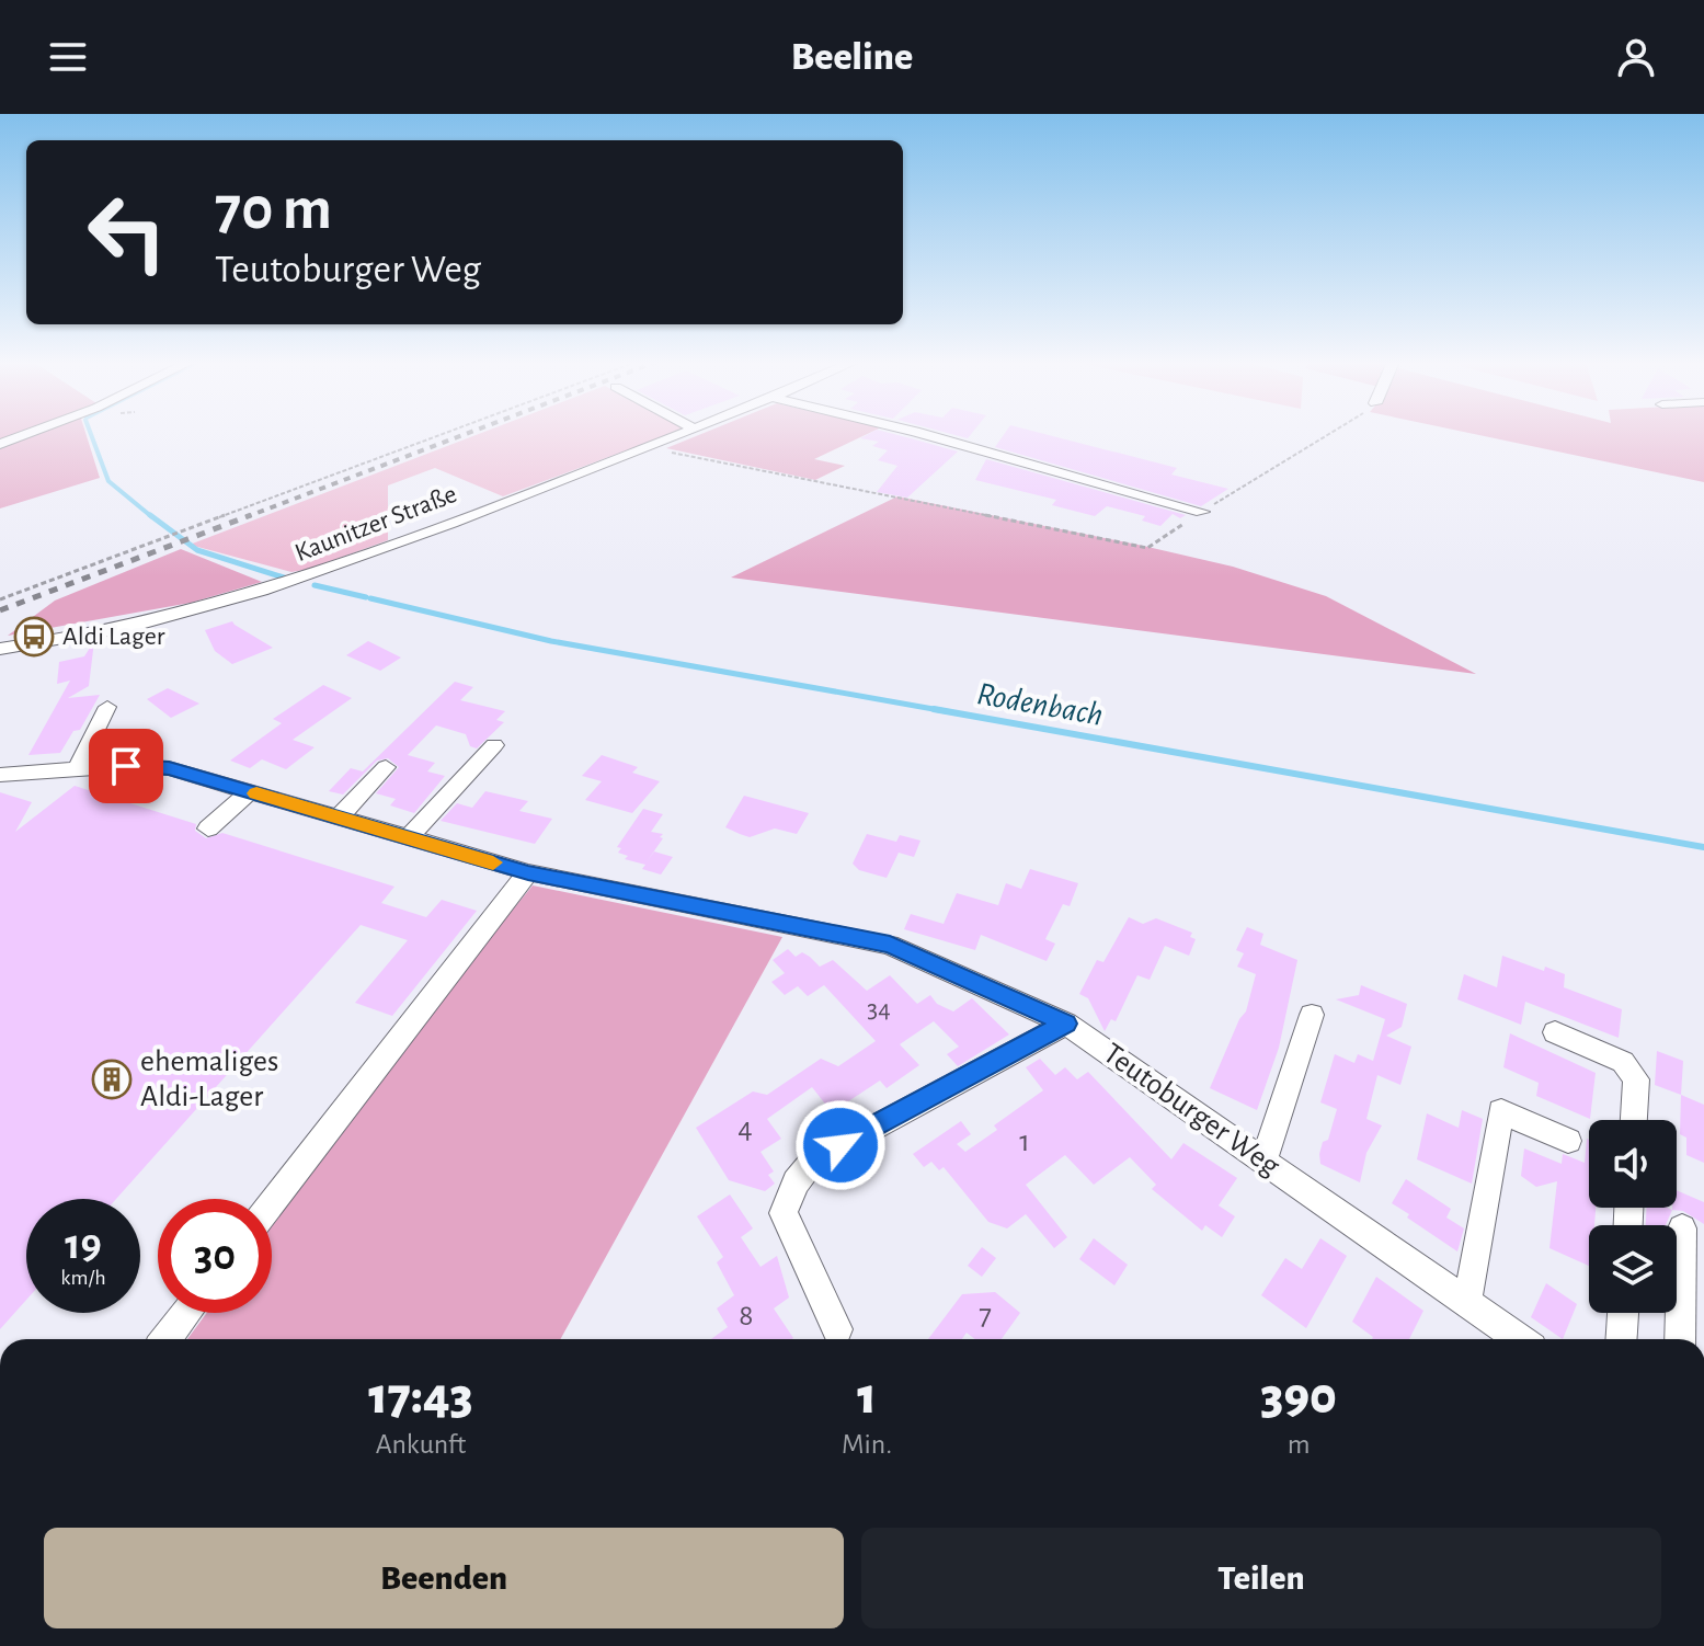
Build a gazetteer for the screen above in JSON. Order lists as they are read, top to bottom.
{
  "streets": {
    "street": ["Kaunitzer Straße", "Teutoburger Weg"]
  },
  "water": ["Rodenbach"],
  "places": {
    "bus stop": ["Aldi Lager"],
    "building": ["ehemaliges Aldi-Lager"]
  },
  "house_numbers": [
    "34",
    "4",
    "1",
    "7",
    "8"
  ],
  "page": {
    "header": "Beeline",
    "turn": ["70 m", "Teutoburger Weg"],
    "speed": "19 km/h",
    "limit": "30",
    "eta": [
      "17:43",
      "Ankunft",
      "1",
      "Min.",
      "390",
      "m"
    ],
    "buttons": ["Beenden", "Teilen"]
  }
}
